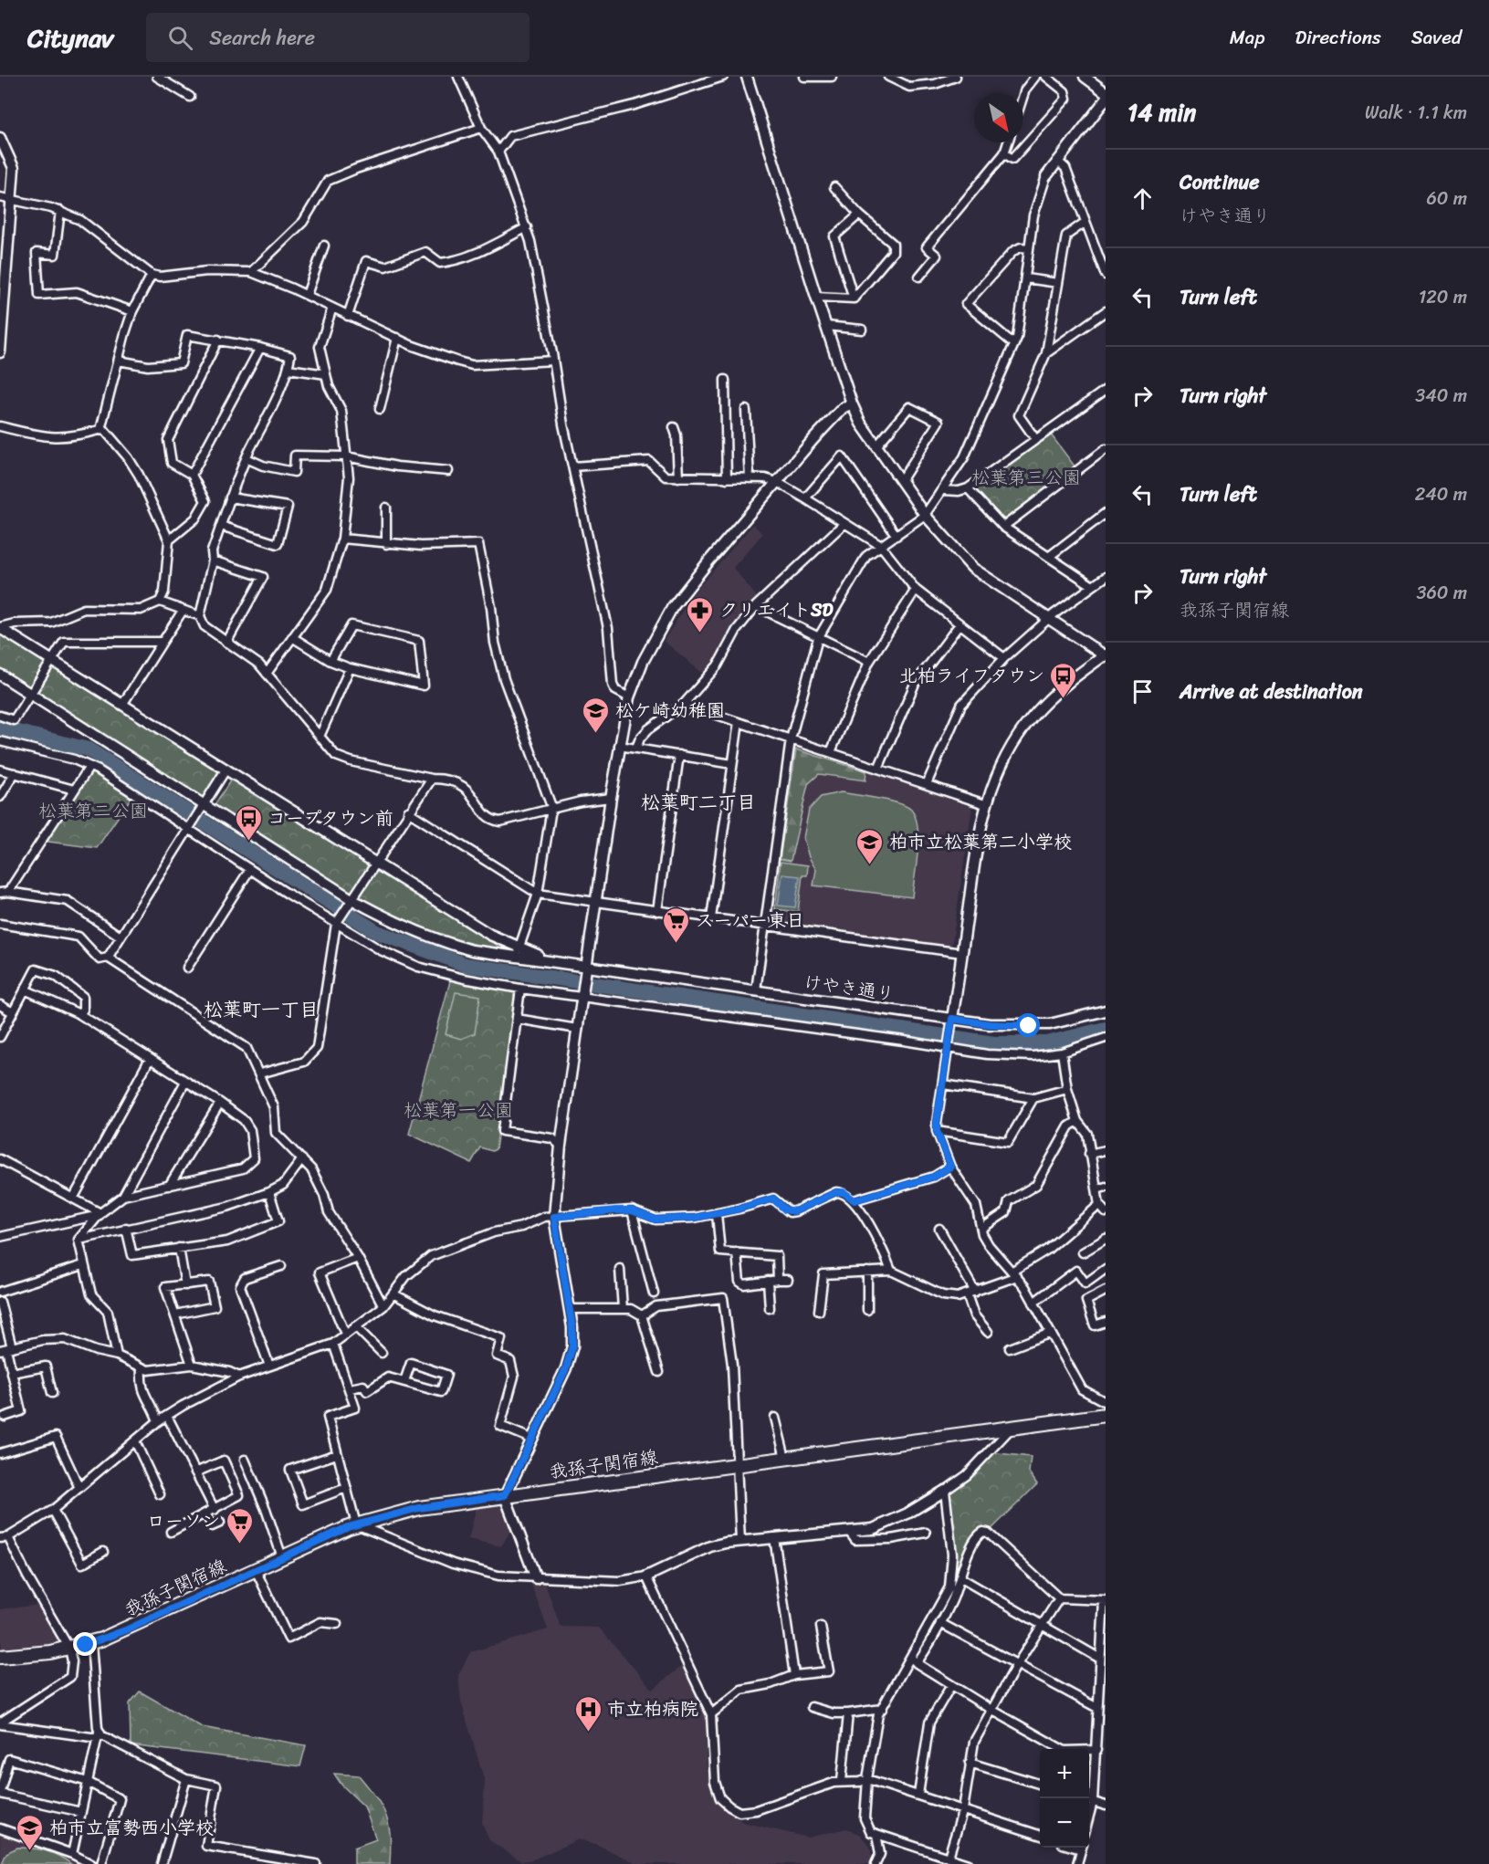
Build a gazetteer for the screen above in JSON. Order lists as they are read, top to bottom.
{
  "streets": {
    "main road": ["我孫子関宿線"],
    "street": ["けやき通り"]
  },
  "districts": ["松葉町二丁目", "松葉町一丁目"],
  "parks": ["松葉第三公園", "松葉第二公園", "松葉第一公園"],
  "places": {
    "pharmacy": ["クリエイトSD"],
    "bus stop": ["北柏ライフタウン", "コープタウン前"],
    "school or university": ["松ケ崎幼稚園", "柏市立松葉第二小学校", "柏市立富勢西小学校"],
    "supermarket": ["スーパー東日", "ローソン"],
    "hospital": ["市立柏病院"]
  },
  "north": "bottom right",
  "page": {
    "header": "Citynav",
    "search": "Search here",
    "nav": ["Map", "Directions", "Saved"],
    "heading": ["14 min", "Walk · 1.1 km"],
    "list": [
      ["Continue", "けやき通り", "60 m"],
      ["Turn left", "120 m"],
      ["Turn right", "340 m"],
      ["Turn left", "240 m"],
      ["Turn right", "我孫子関宿線", "360 m"],
      "Arrive at destination"
    ],
    "map_buttons": ["+", "−"]
  }
}
